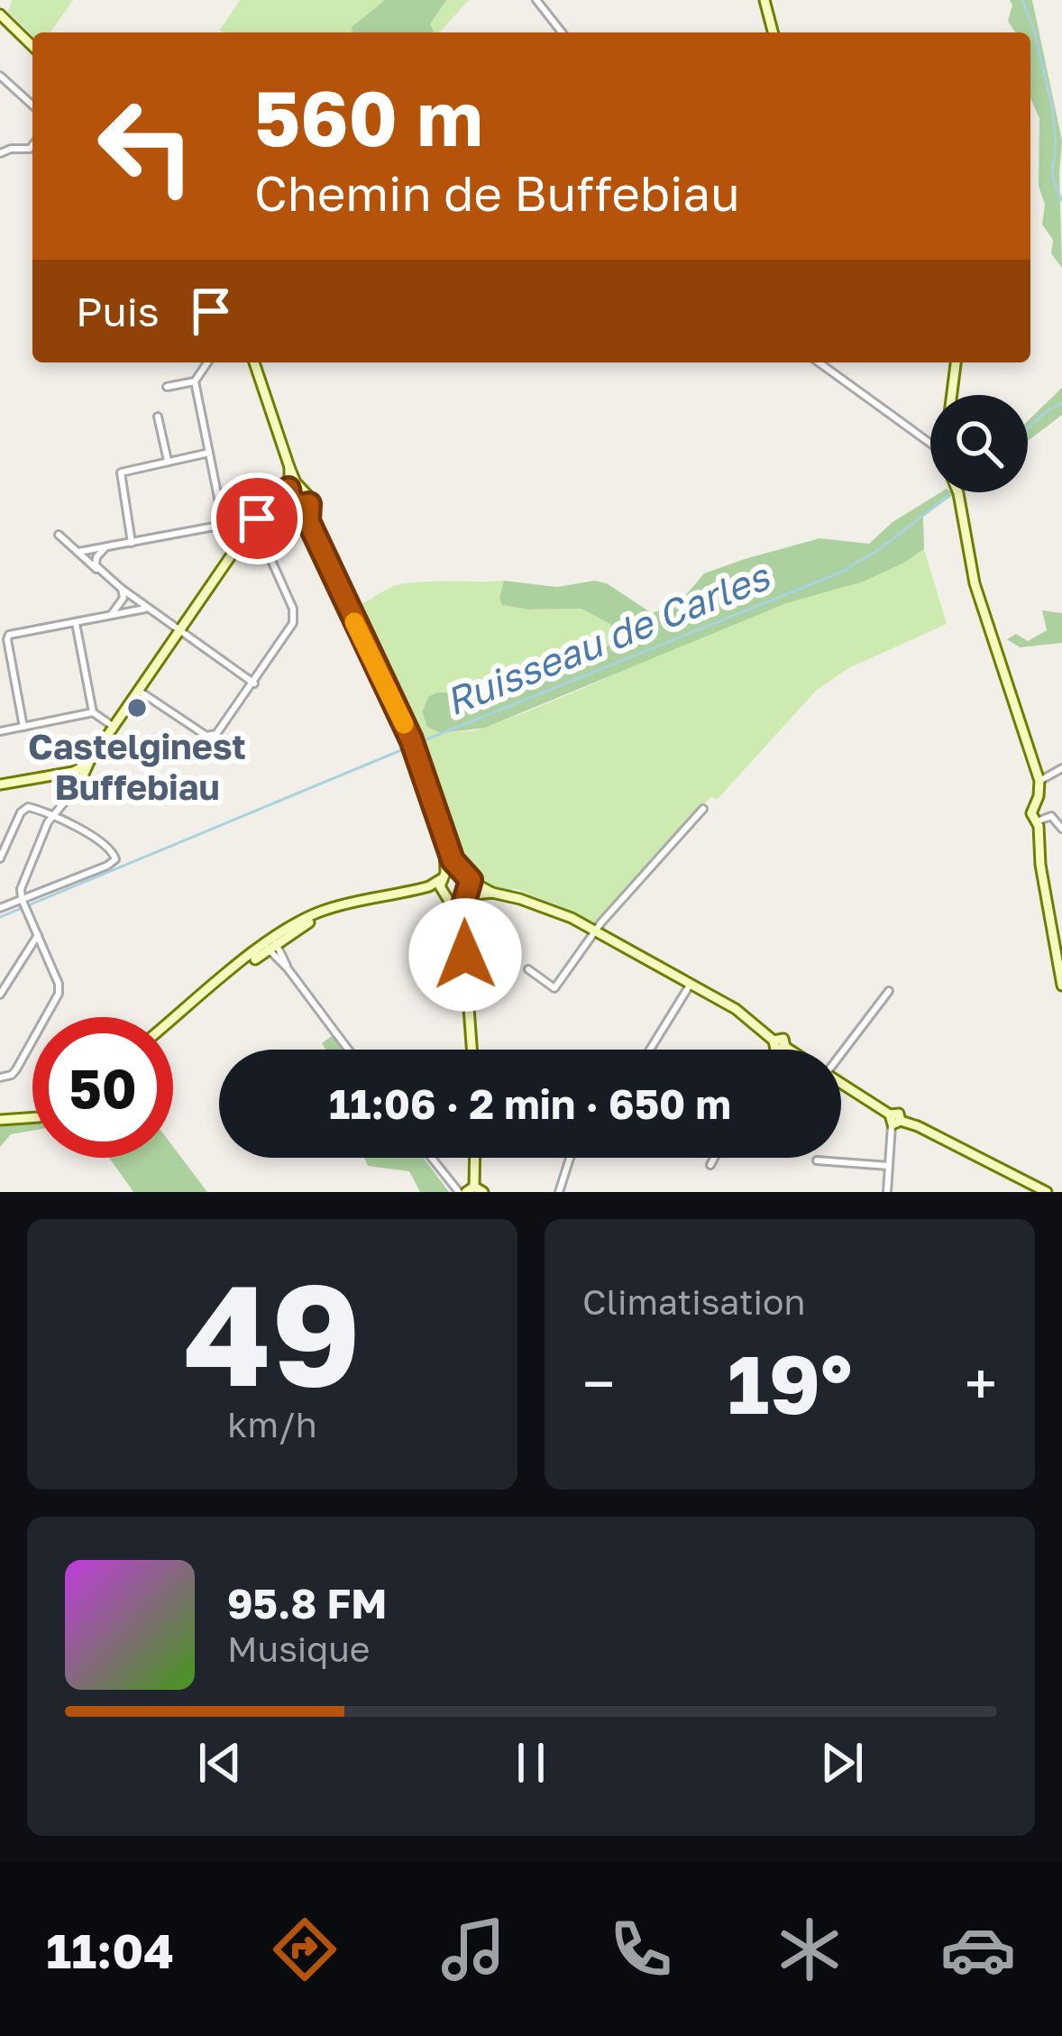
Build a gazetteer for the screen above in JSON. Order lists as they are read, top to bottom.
{
  "water": ["Ruisseau de Carles"],
  "places": ["Castelginest Buffebiau"],
  "page": {
    "turn": ["560 m", "Chemin de Buffebiau"],
    "then": "Puis",
    "limit": "50",
    "trip": "11:06 · 2 min · 650 m",
    "tile": [
      ["49", "km/h"],
      "Climatisation"
    ],
    "heat": ["−", "19°", "+"],
    "song": ["95.8 FM", "Musique"],
    "tabs": "11:04"
  }
}
